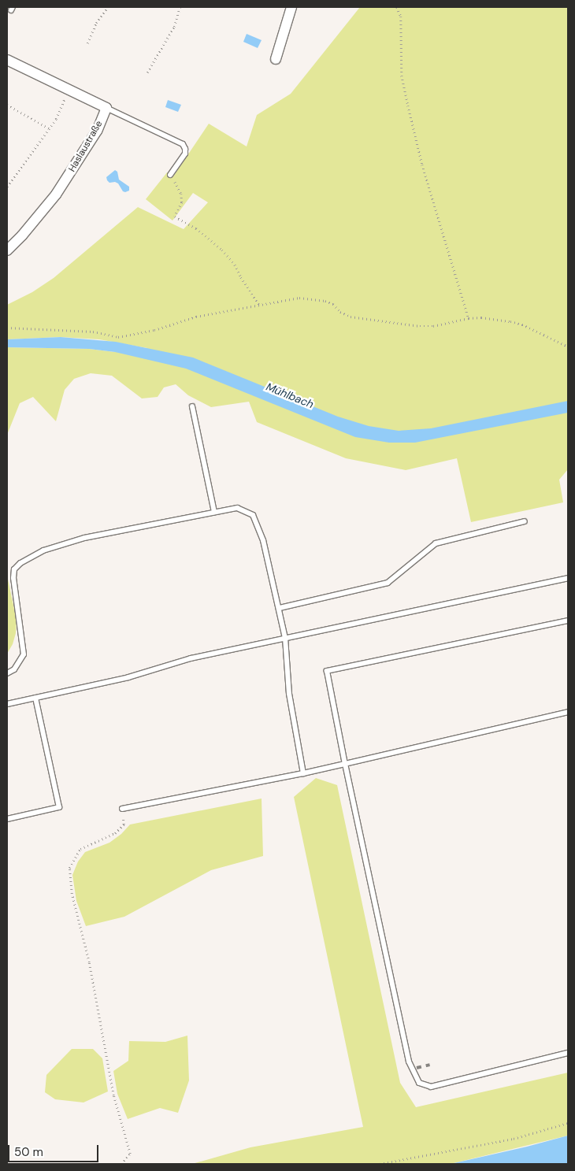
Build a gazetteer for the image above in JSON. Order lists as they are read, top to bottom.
{
  "streets": {
    "street": ["Haslaustraße"]
  },
  "water": ["Mühlbach"],
  "scale_bar": "50 m"
}
